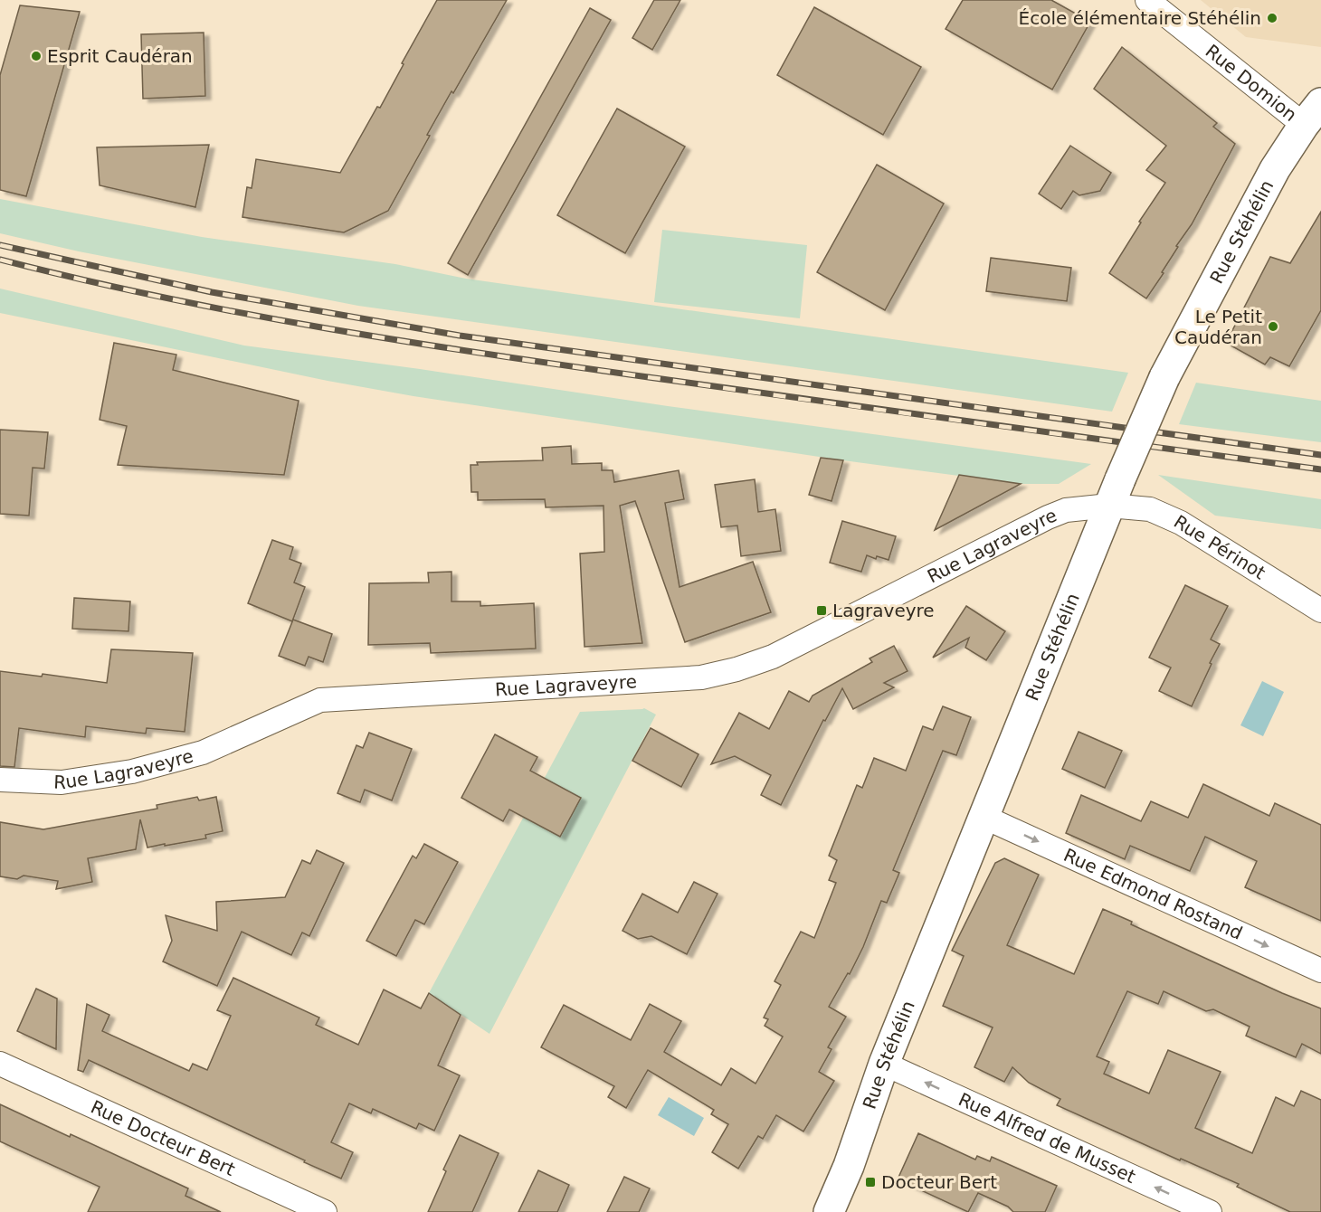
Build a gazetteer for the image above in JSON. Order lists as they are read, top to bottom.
{
  "streets": {
    "street": [
      "Rue Domion",
      "Rue Stéhélin",
      "Rue Lagraveyre",
      "Rue Périnot",
      "Rue Edmond Rostand",
      "Rue Docteur Bert",
      "Rue Alfred de Musset"
    ]
  },
  "crossings": [
    ["Rue Domion", "Rue Stéhélin"],
    ["Rue Stéhélin", "Rue Lagraveyre"],
    ["Rue Stéhélin", "Rue Périnot"],
    ["Rue Stéhélin", "Rue Edmond Rostand"],
    ["Rue Stéhélin", "Rue Alfred de Musset"],
    ["Rue Lagraveyre", "Rue Périnot"]
  ],
  "one_way": ["Rue Edmond Rostand", "Rue Alfred de Musset"],
  "places": {
    "other": ["École élémentaire Stéhélin", "Esprit Caudéran", "Le Petit Caudéran"],
    "transit": ["Lagraveyre", "Docteur Bert"]
  }
}
